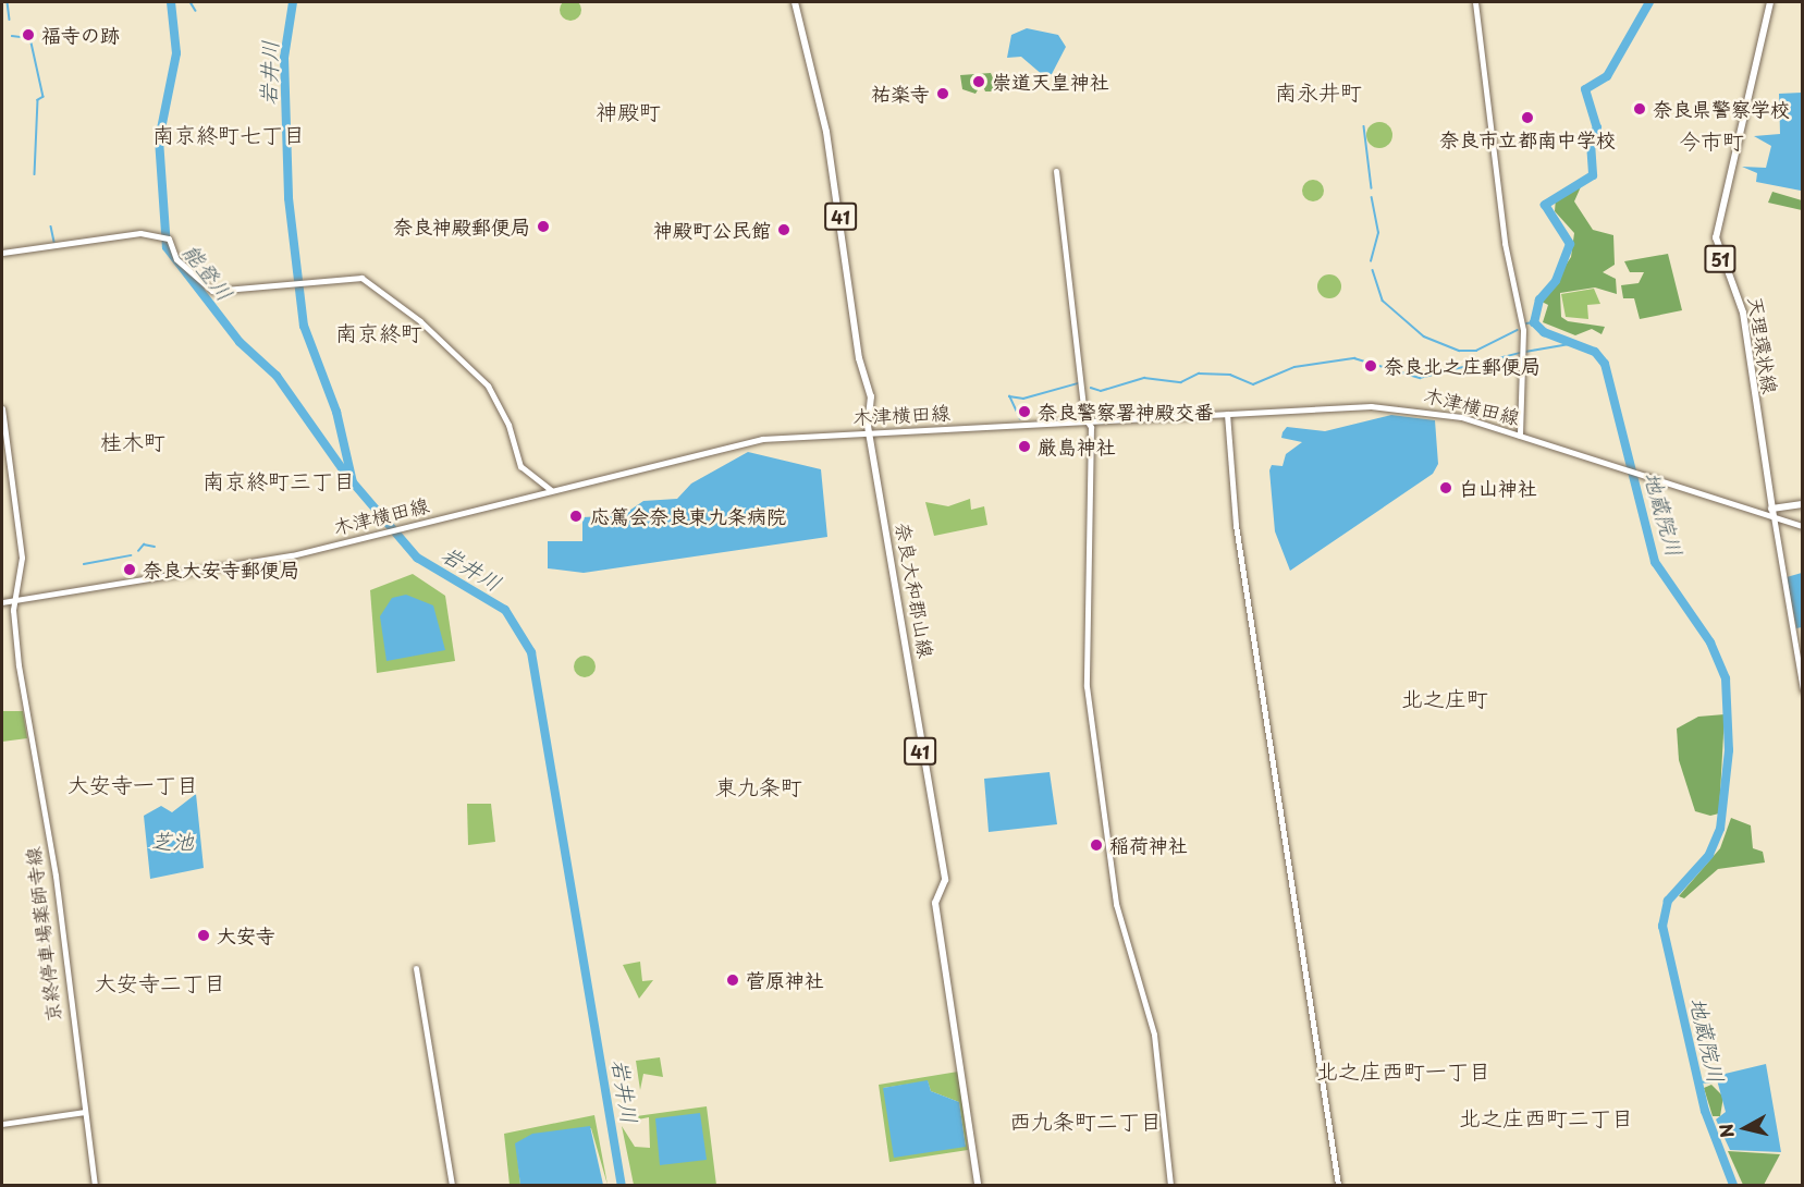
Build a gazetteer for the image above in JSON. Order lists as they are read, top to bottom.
{
  "streets": {
    "main road": [
      "41",
      "51",
      "天理環状線",
      "奈良大和郡山線"
    ],
    "street": ["木津横田線", "京終停車場薬師寺線"]
  },
  "crossings": [
    ["天理環状線", "木津横田線"],
    ["木津横田線", "奈良大和郡山線"],
    ["木津横田線", "京終停車場薬師寺線"]
  ],
  "districts": [
    "南永井町",
    "神殿町",
    "南京終町七丁目",
    "今市町",
    "南京終町",
    "桂木町",
    "南京終町三丁目",
    "北之庄町",
    "大安寺一丁目",
    "東九条町",
    "大安寺二丁目",
    "北之庄西町一丁目",
    "北之庄西町二丁目",
    "西九条町二丁目"
  ],
  "water": [
    "岩井川",
    "能登川",
    "地蔵院川",
    "芝池"
  ],
  "places": [
    "福寺の跡",
    "崇道天皇神社",
    "祐楽寺",
    "奈良県警察学校",
    "奈良市立都南中学校",
    "奈良神殿郵便局",
    "神殿町公民館",
    "奈良北之庄郵便局",
    "奈良警察署神殿交番",
    "厳島神社",
    "白山神社",
    "応篤会奈良東九条病院",
    "奈良大安寺郵便局",
    "稲荷神社",
    "大安寺",
    "菅原神社"
  ],
  "north": "left"
}
